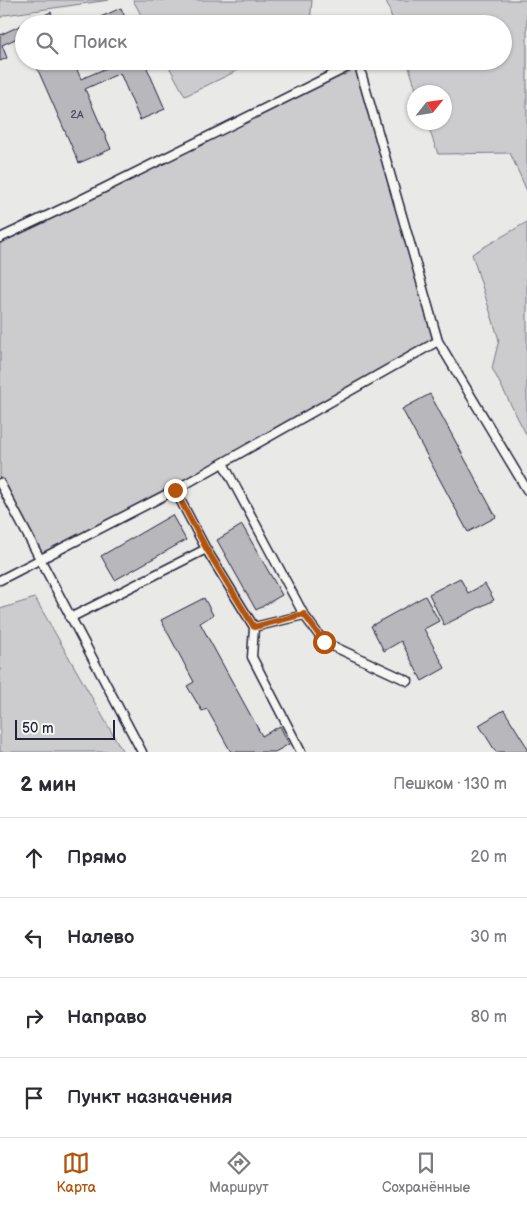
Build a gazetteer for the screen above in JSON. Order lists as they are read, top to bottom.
{
  "house_numbers": ["2А"],
  "scale_bar": "50 m",
  "north": "top right",
  "page": {
    "search": "Поиск",
    "scale": "50 m",
    "heading": ["2 мин", "Пешком · 130 m"],
    "list": [
      ["Прямо", "20 m"],
      ["Налево", "30 m"],
      ["Направо", "80 m"],
      "Пункт назначения"
    ],
    "nav": ["Карта", "Маршрут", "Сохранённые"]
  }
}
